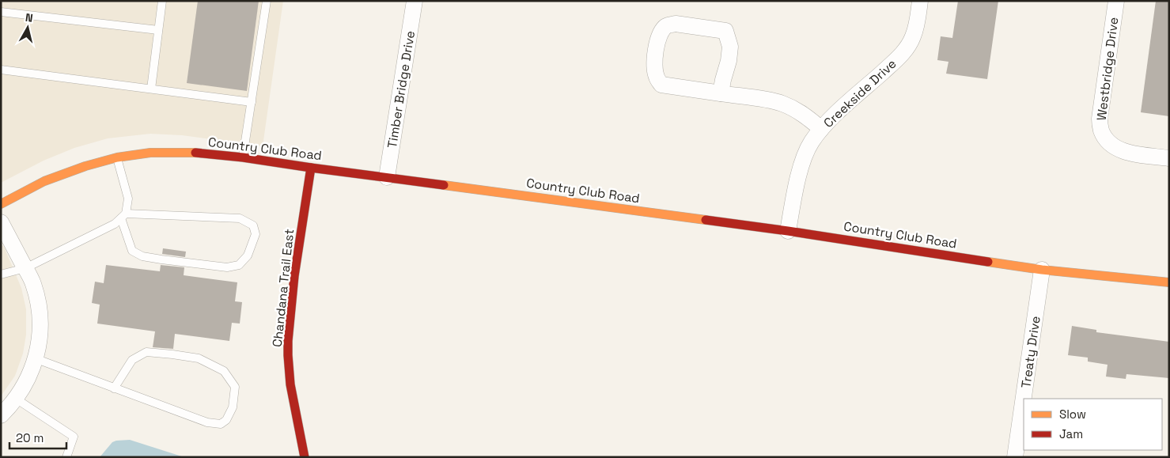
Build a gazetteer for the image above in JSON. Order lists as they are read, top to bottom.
{
  "streets": {
    "street": [
      "Westbridge Drive",
      "Timber Bridge Drive",
      "Creekside Drive",
      "Country Club Road",
      "Chandana Trail East",
      "Treaty Drive"
    ]
  },
  "crossings": [
    ["Timber Bridge Drive", "Country Club Road"],
    ["Creekside Drive", "Country Club Road"],
    ["Country Club Road", "Chandana Trail East"],
    ["Country Club Road", "Treaty Drive"]
  ],
  "legend": ["Slow", "Jam"],
  "scale_bar": "20 m",
  "north": "top"
}
